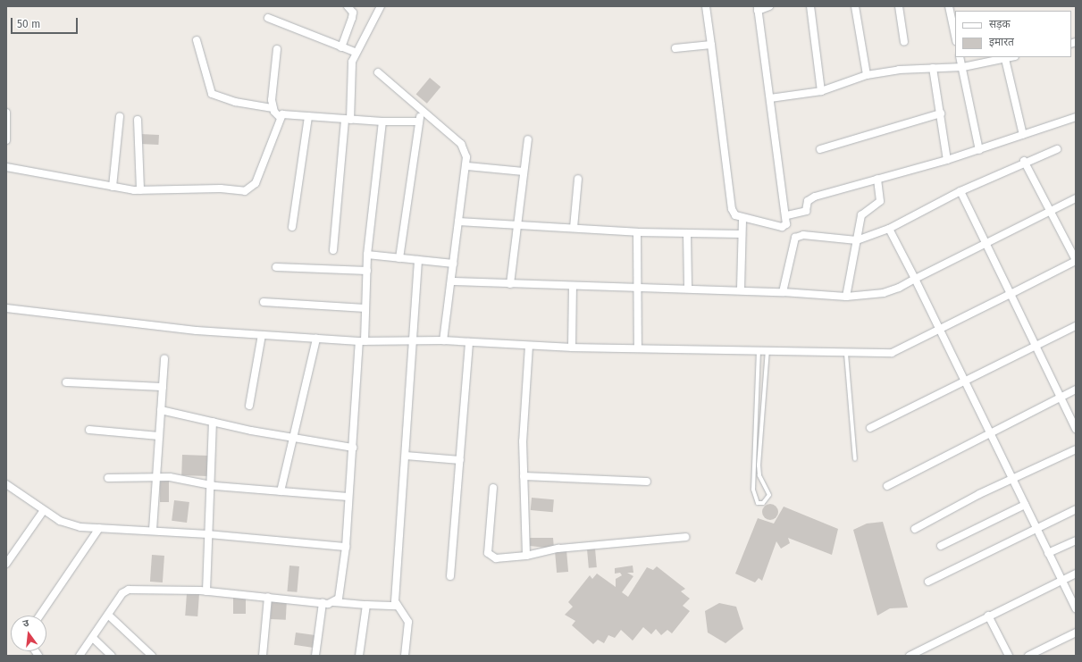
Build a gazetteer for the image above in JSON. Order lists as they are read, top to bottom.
{
  "legend": ["सड़क", "इमारत"],
  "scale_bar": "50 m",
  "north": "top"
}
